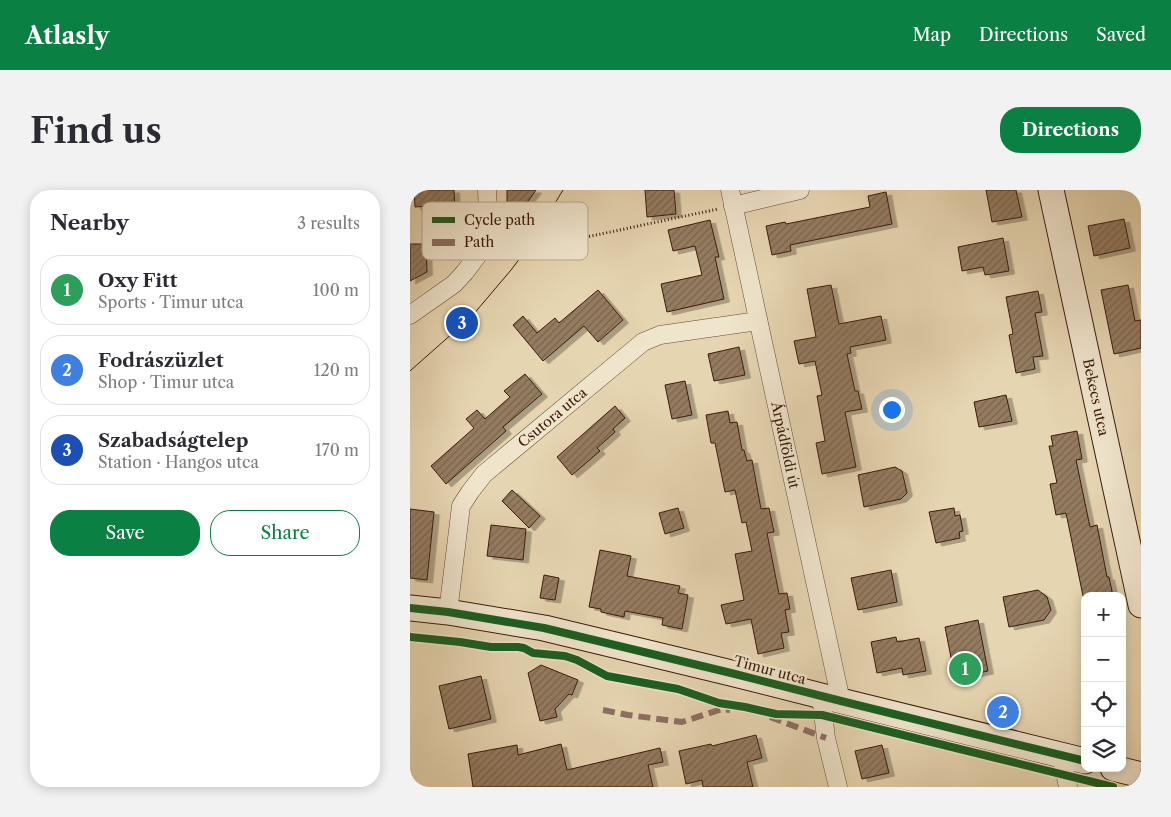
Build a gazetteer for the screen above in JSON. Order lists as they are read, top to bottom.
{
  "streets": {
    "street": [
      "Bekecs utca",
      "Csutora utca",
      "Árpádföldi út",
      "Timur utca"
    ]
  },
  "crossings": [
    ["Csutora utca", "Árpádföldi út"],
    ["Csutora utca", "Timur utca"],
    ["Árpádföldi út", "Timur utca"]
  ],
  "legend": ["Cycle path", "Path"],
  "page": {
    "header": "Atlasly",
    "nav": ["Map", "Directions", "Saved"],
    "buttons": [
      "Directions",
      ["Save", "Share"]
    ],
    "title": "Find us",
    "heading": ["Nearby", "3 results"],
    "list": [
      {
        "mark": "1",
        "name": "Oxy Fitt",
        "note": "Sports · Timur utca",
        "value": "100 m"
      },
      {
        "mark": "2",
        "name": "Fodrászüzlet",
        "note": "Shop · Timur utca",
        "value": "120 m"
      },
      {
        "mark": "3",
        "name": "Szabadságtelep",
        "note": "Station · Hangos utca",
        "value": "170 m"
      }
    ],
    "pins": ["3", "1", "2"],
    "map_buttons": ["+", "−"]
  }
}
